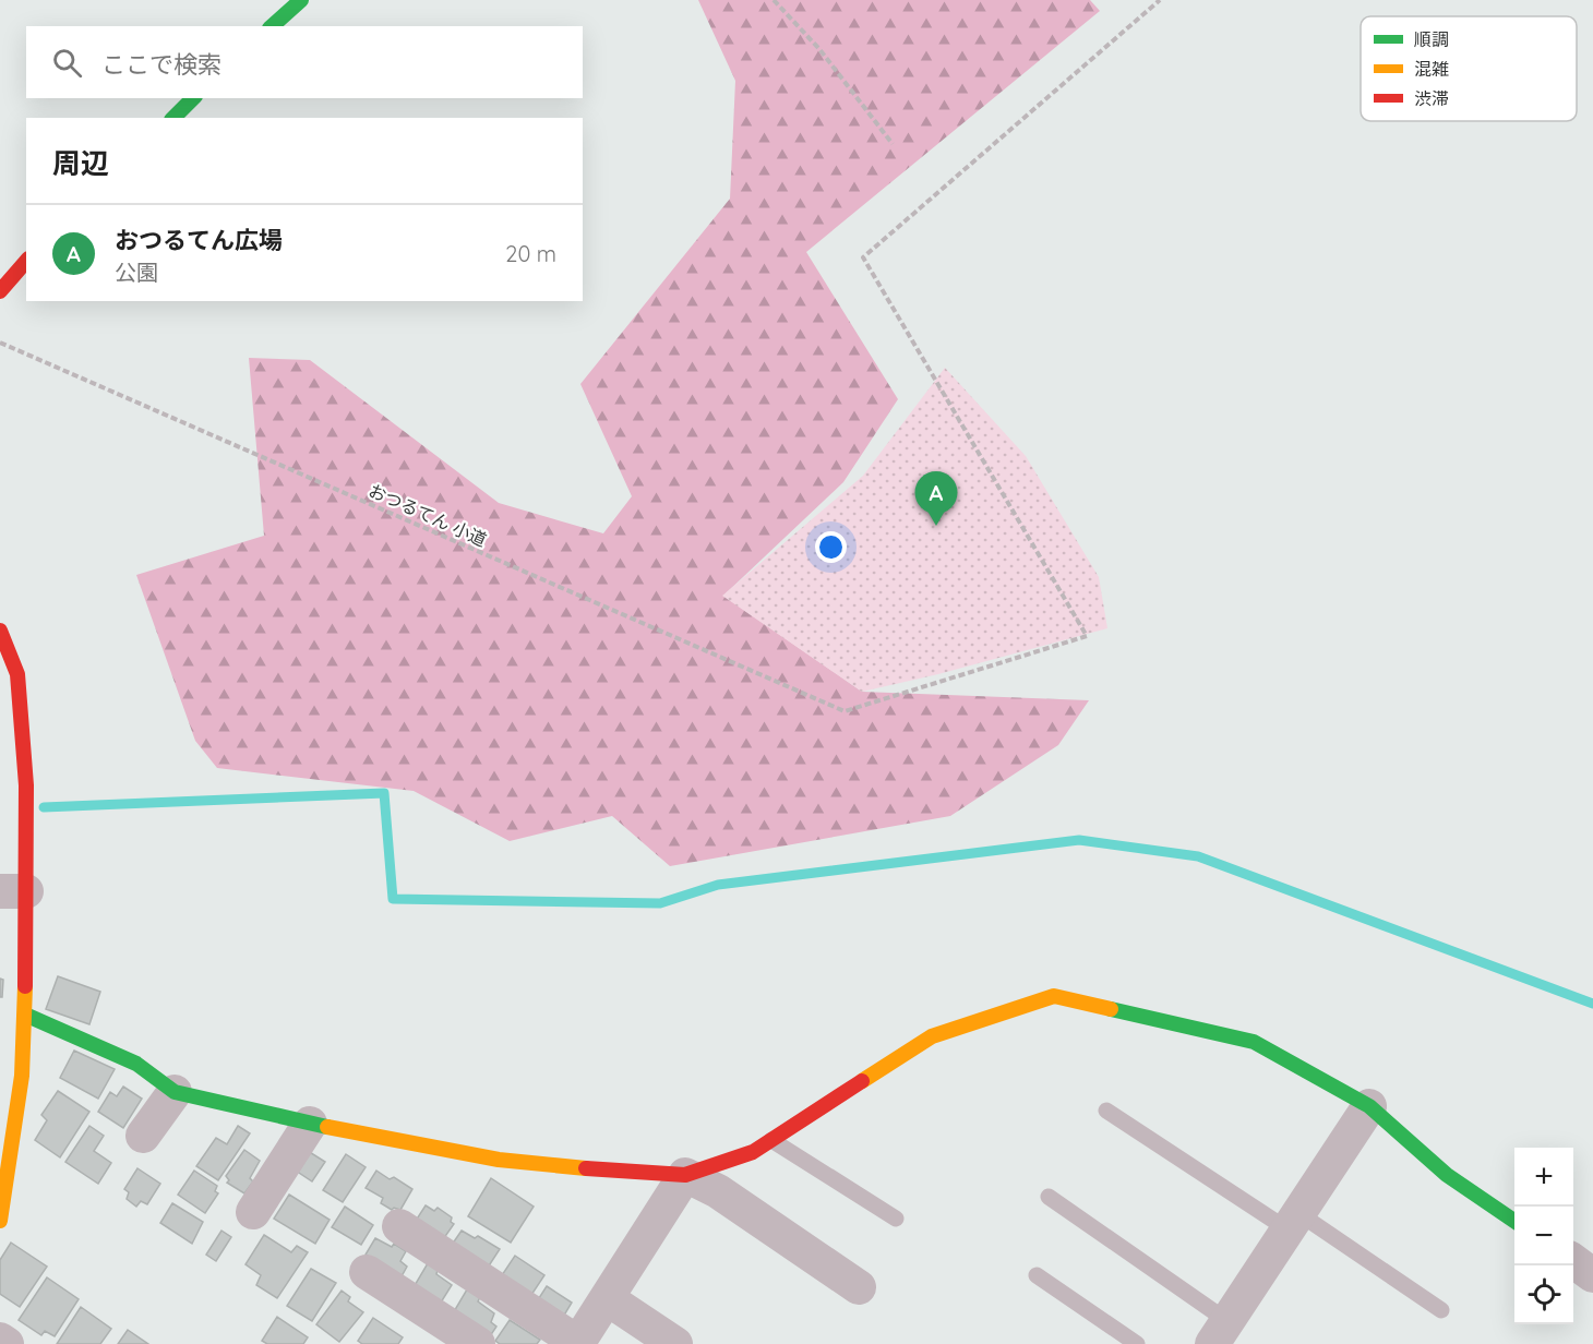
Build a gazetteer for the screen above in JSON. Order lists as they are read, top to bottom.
{
  "streets": {
    "path": ["おつるてん 小道"]
  },
  "legend": ["順調", "混雑", "渋滞"],
  "page": {
    "search": "ここで検索",
    "heading": "周辺",
    "list": [
      {
        "mark": "A",
        "name": "おつるてん広場",
        "note": "公園",
        "value": "20 m"
      }
    ],
    "pins": "A",
    "map_buttons": ["+", "−"]
  }
}
